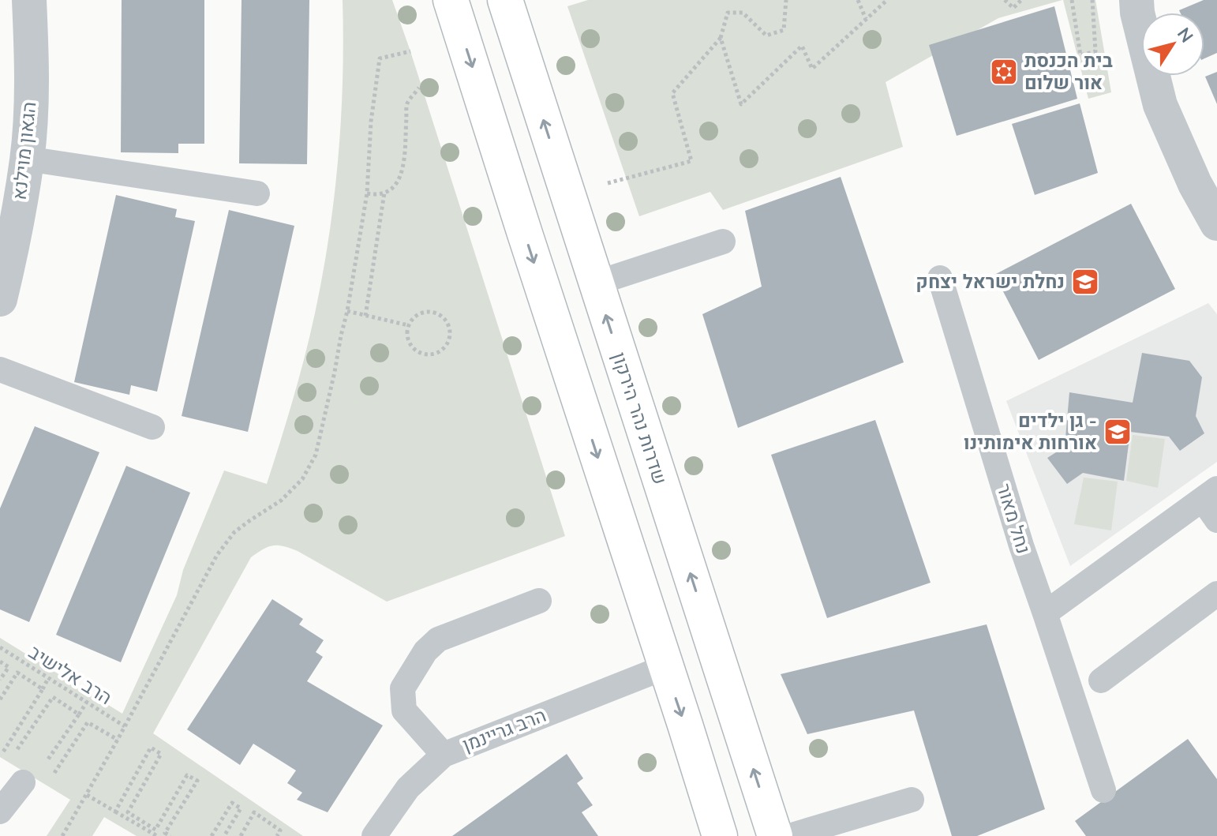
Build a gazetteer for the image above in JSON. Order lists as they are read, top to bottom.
{
  "streets": {
    "main road": ["שדרות נהר הירקון"],
    "street": ["הגאון מוילנא"],
    "lane": ["נחל מאור", "הרב גריינמן"],
    "path": ["הרב אלישיב"]
  },
  "places": {
    "synagogue": ["בית הכנסת אור שלום"],
    "school or university": ["נחלת ישראל יצחק", "גן ילדים - אורחות אימותינו"]
  },
  "north": "top right"
}
